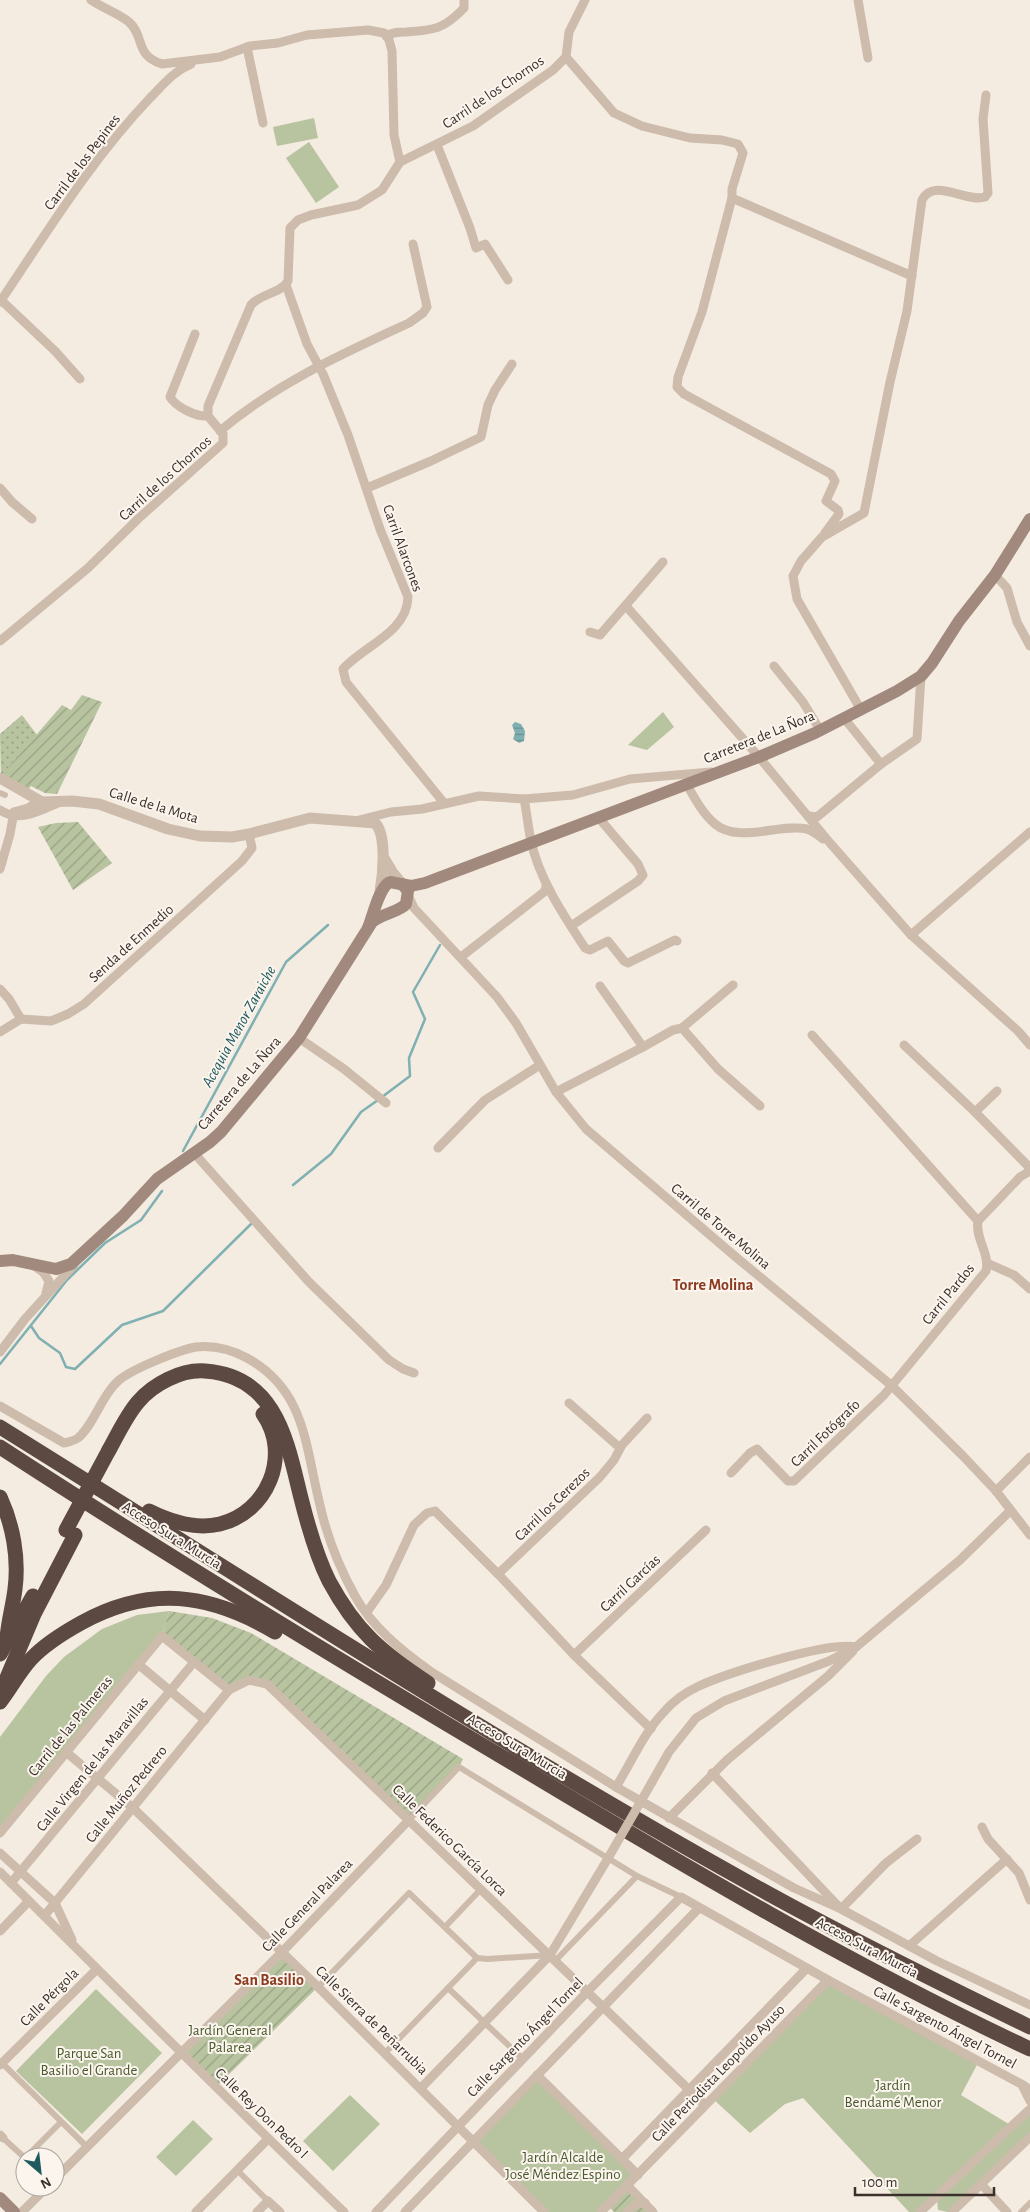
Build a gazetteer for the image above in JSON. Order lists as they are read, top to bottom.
{
  "streets": {
    "highway": ["Acceso Sur a Murcia"],
    "main road": ["Carretera de La Ñora"],
    "street": [
      "Carril de los Chornos",
      "Carril de los Pepines",
      "Carril Alarcones",
      "Calle de la Mota",
      "Senda de Enmedio",
      "Carril de Torre Molina",
      "Carril Pardos",
      "Carril Fotógrafo",
      "Carril los Cerezos",
      "Carril Garcías",
      "Carril de las Palmeras",
      "Calle Virgen de las Maravillas",
      "Calle Muñoz Pedrero",
      "Calle Federico García Lorca",
      "Calle General Palarea",
      "Calle Pérgola",
      "Calle Sierra de Peñarrubia",
      "Calle Sargento Ángel Tornel",
      "Calle Periodista Leopoldo Ayuso",
      "Calle Rey Don Pedro I"
    ]
  },
  "crossings": [
    ["Carril de los Chornos", "Carril Alarcones"],
    ["Carretera de La Ñora", "Carril de Torre Molina"],
    ["Calle de la Mota", "Senda de Enmedio"],
    ["Carril de Torre Molina", "Carril Pardos"],
    ["Carril de Torre Molina", "Carril Fotógrafo"],
    ["Carril Pardos", "Carril Fotógrafo"],
    ["Carril de las Palmeras", "Calle Virgen de las Maravillas"],
    ["Carril de las Palmeras", "Calle Sierra de Peñarrubia"],
    ["Calle Virgen de las Maravillas", "Calle Sierra de Peñarrubia"],
    ["Calle Virgen de las Maravillas", "Calle Rey Don Pedro I"],
    ["Calle Muñoz Pedrero", "Calle Federico García Lorca"],
    ["Calle Muñoz Pedrero", "Calle Sierra de Peñarrubia"],
    ["Calle Muñoz Pedrero", "Calle Rey Don Pedro I"],
    ["Calle Federico García Lorca", "Calle General Palarea"],
    ["Calle Federico García Lorca", "Calle Sargento Ángel Tornel"],
    ["Calle Federico García Lorca", "Calle Periodista Leopoldo Ayuso"],
    ["Calle General Palarea", "Calle Sierra de Peñarrubia"],
    ["Calle General Palarea", "Calle Rey Don Pedro I"],
    ["Calle Pérgola", "Calle Rey Don Pedro I"],
    ["Calle Sierra de Peñarrubia", "Calle Sargento Ángel Tornel"],
    ["Calle Sargento Ángel Tornel", "Calle Periodista Leopoldo Ayuso"]
  ],
  "districts": ["Torre Molina", "San Basilio"],
  "water": ["Acequia Menor Zaraiche"],
  "parks": [
    "Jardín General Palarea",
    "Parque San Basilio el Grande",
    "Jardín Bendamé Menor",
    "Jardín Alcalde José Méndez Espino"
  ],
  "scale_bar": "100 m",
  "north": "bottom right"
}
